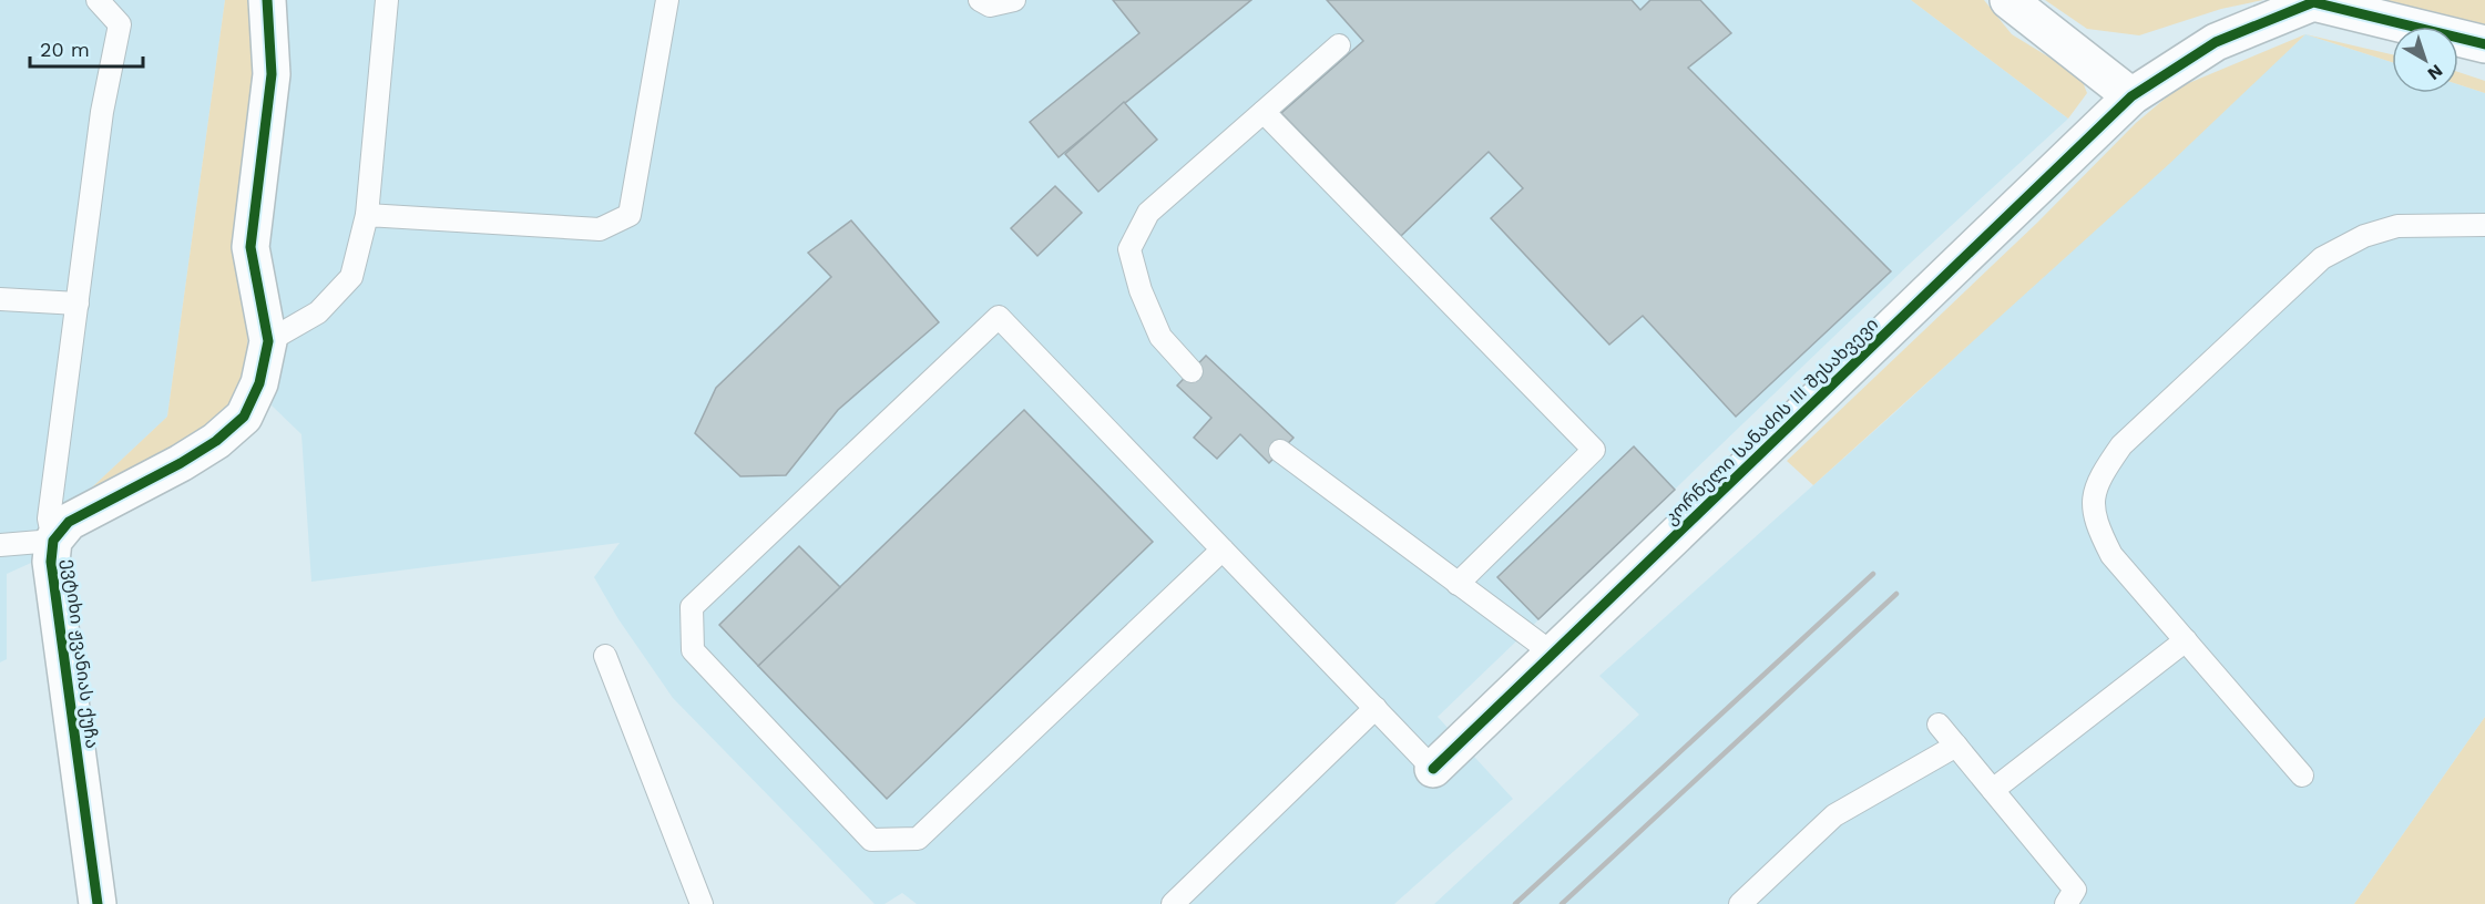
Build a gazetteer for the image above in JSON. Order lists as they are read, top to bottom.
{
  "streets": {
    "street": ["კორნელი სანაძის III შესახვევი", "ევტიხი ჟვანიას ქუჩა"]
  },
  "scale_bar": "20 m",
  "north": "bottom right"
}
